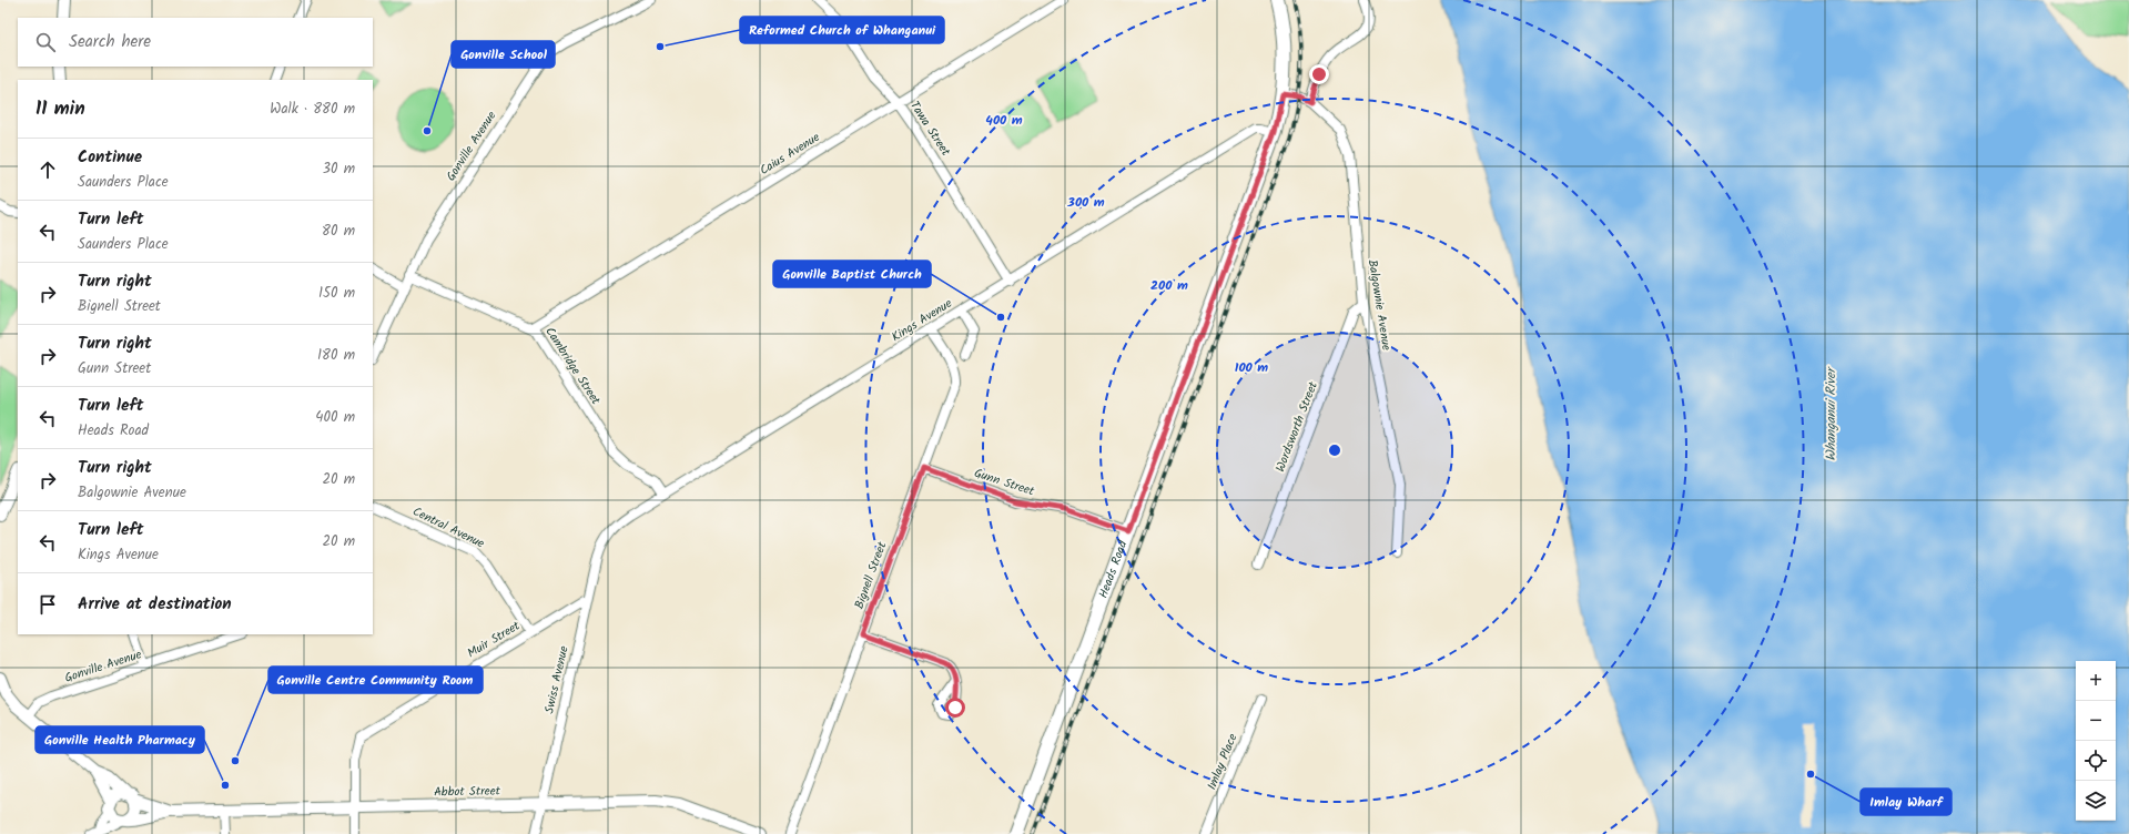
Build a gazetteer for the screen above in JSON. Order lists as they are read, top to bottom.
{
  "streets": {
    "main road": ["Heads Road"],
    "street": [
      "Tawa Street",
      "Gonville Avenue",
      "Caius Avenue",
      "Balgownie Avenue",
      "Kings Avenue",
      "Cambridge Street",
      "Wordsworth Street",
      "Gunn Street",
      "Central Avenue",
      "Bignell Street",
      "Muir Street",
      "Swiss Avenue",
      "Imlay Place",
      "Abbot Street"
    ]
  },
  "crossings": [
    ["Tawa Street", "Caius Avenue"],
    ["Tawa Street", "Kings Avenue"],
    ["Gonville Avenue", "Cambridge Street"],
    ["Caius Avenue", "Cambridge Street"],
    ["Balgownie Avenue", "Wordsworth Street"],
    ["Balgownie Avenue", "Heads Road"],
    ["Kings Avenue", "Cambridge Street"],
    ["Kings Avenue", "Heads Road"],
    ["Kings Avenue", "Bignell Street"],
    ["Kings Avenue", "Swiss Avenue"],
    ["Gunn Street", "Heads Road"],
    ["Gunn Street", "Bignell Street"],
    ["Central Avenue", "Muir Street"],
    ["Muir Street", "Swiss Avenue"],
    ["Muir Street", "Abbot Street"],
    ["Swiss Avenue", "Abbot Street"]
  ],
  "water": ["Whanganui River"],
  "places": [
    "Reformed Church of Whanganui",
    "Gonville School",
    "Gonville Baptist Church",
    "Gonville Centre Community Room",
    "Imlay Wharf",
    "Gonville Health Pharmacy"
  ],
  "page": {
    "search": "Search here",
    "heading": ["11 min", "Walk · 880 m"],
    "list": [
      ["Continue", "Saunders Place", "30 m"],
      ["Turn left", "Saunders Place", "80 m"],
      ["Turn right", "Bignell Street", "150 m"],
      ["Turn right", "Gunn Street", "180 m"],
      ["Turn left", "Heads Road", "400 m"],
      ["Turn right", "Balgownie Avenue", "20 m"],
      ["Turn left", "Kings Avenue", "20 m"],
      "Arrive at destination"
    ],
    "map_buttons": ["+", "−"]
  },
  "rings": [
    "400 m",
    "300 m",
    "200 m",
    "100 m"
  ]
}
